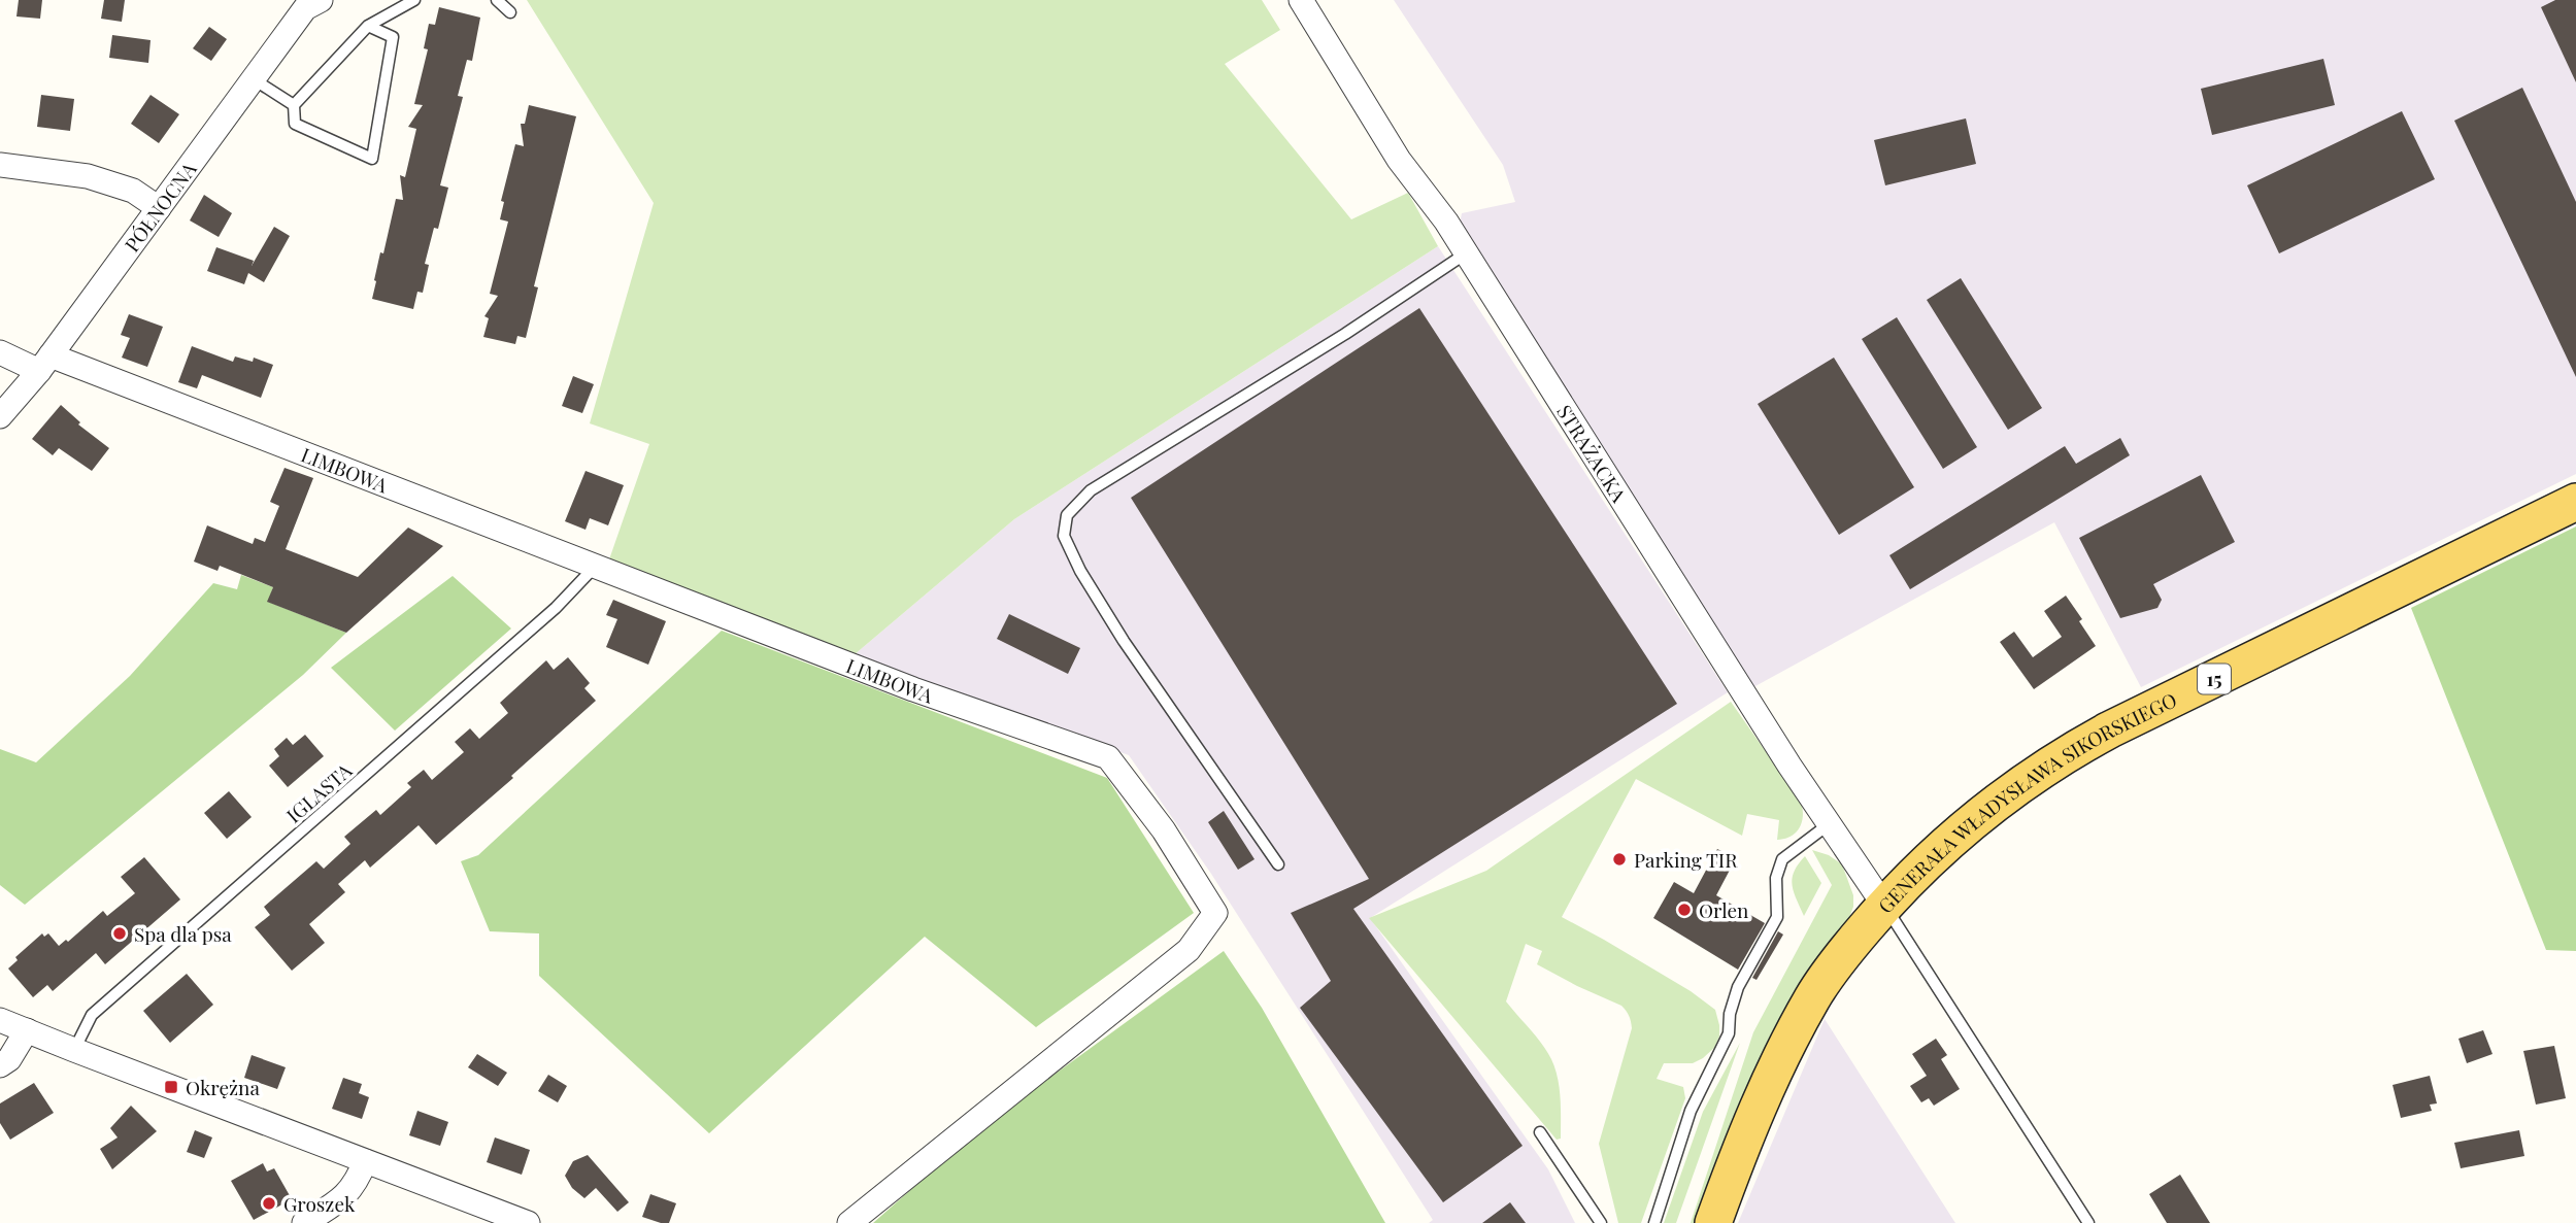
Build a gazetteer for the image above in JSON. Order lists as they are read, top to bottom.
{
  "streets": {
    "main road": ["15", "GENERAŁA WŁADYSŁAWA SIKORSKIEGO"],
    "street": ["PÓŁNOCNA", "STRAŻACKA", "LIMBOWA"],
    "lane": ["IGLASTA"]
  },
  "crossings": [
    ["PÓŁNOCNA", "LIMBOWA"],
    ["STRAŻACKA", "GENERAŁA WŁADYSŁAWA SIKORSKIEGO"],
    ["LIMBOWA", "IGLASTA"]
  ],
  "places": {
    "other": [
      "Parking TIR",
      "Orlen",
      "Spa dla psa",
      "Groszek"
    ],
    "transit": ["Okrężna"]
  }
}
